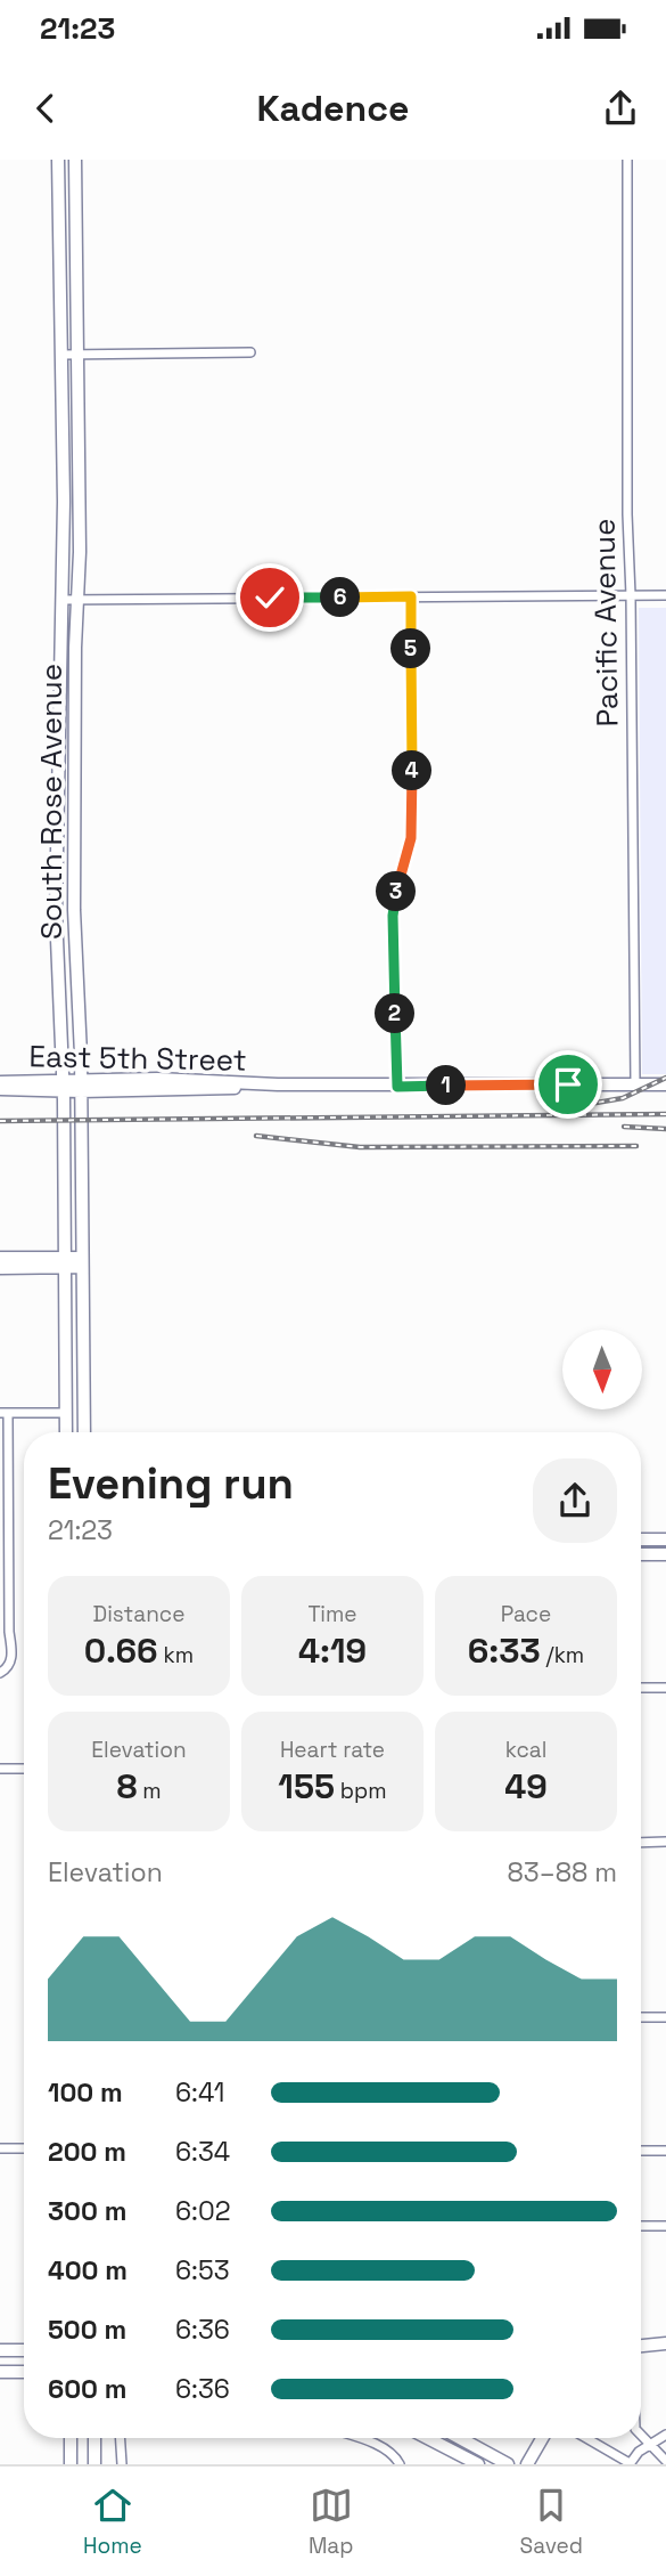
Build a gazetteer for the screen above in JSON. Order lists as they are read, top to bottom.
{
  "streets": {
    "main road": ["South Rose Avenue", "East 5th Street"],
    "street": ["Pacific Avenue"]
  },
  "crossings": [
    ["Pacific Avenue", "East 5th Street"],
    ["South Rose Avenue", "East 5th Street"]
  ],
  "north": "bottom",
  "page": {
    "status": "21:23",
    "header": "Kadence",
    "pins": [
      "6",
      "5",
      "4",
      "3",
      "2",
      "1"
    ],
    "heading": ["Evening run", "21:23"],
    "stats": [
      ["Distance", "0.66 km"],
      ["Time", "4:19"],
      ["Pace", "6:33 /km"],
      ["Elevation", "8 m"],
      ["Heart rate", "155 bpm"],
      ["kcal", "49"]
    ],
    "chart": ["Elevation", "83–88 m"],
    "list": [
      {
        "name": "100 m",
        "note": "6:41"
      },
      {
        "name": "200 m",
        "note": "6:34"
      },
      {
        "name": "300 m",
        "note": "6:02"
      },
      {
        "name": "400 m",
        "note": "6:53"
      },
      {
        "name": "500 m",
        "note": "6:36"
      },
      {
        "name": "600 m",
        "note": "6:36"
      }
    ],
    "tabs": ["Home", "Map", "Saved"]
  }
}
